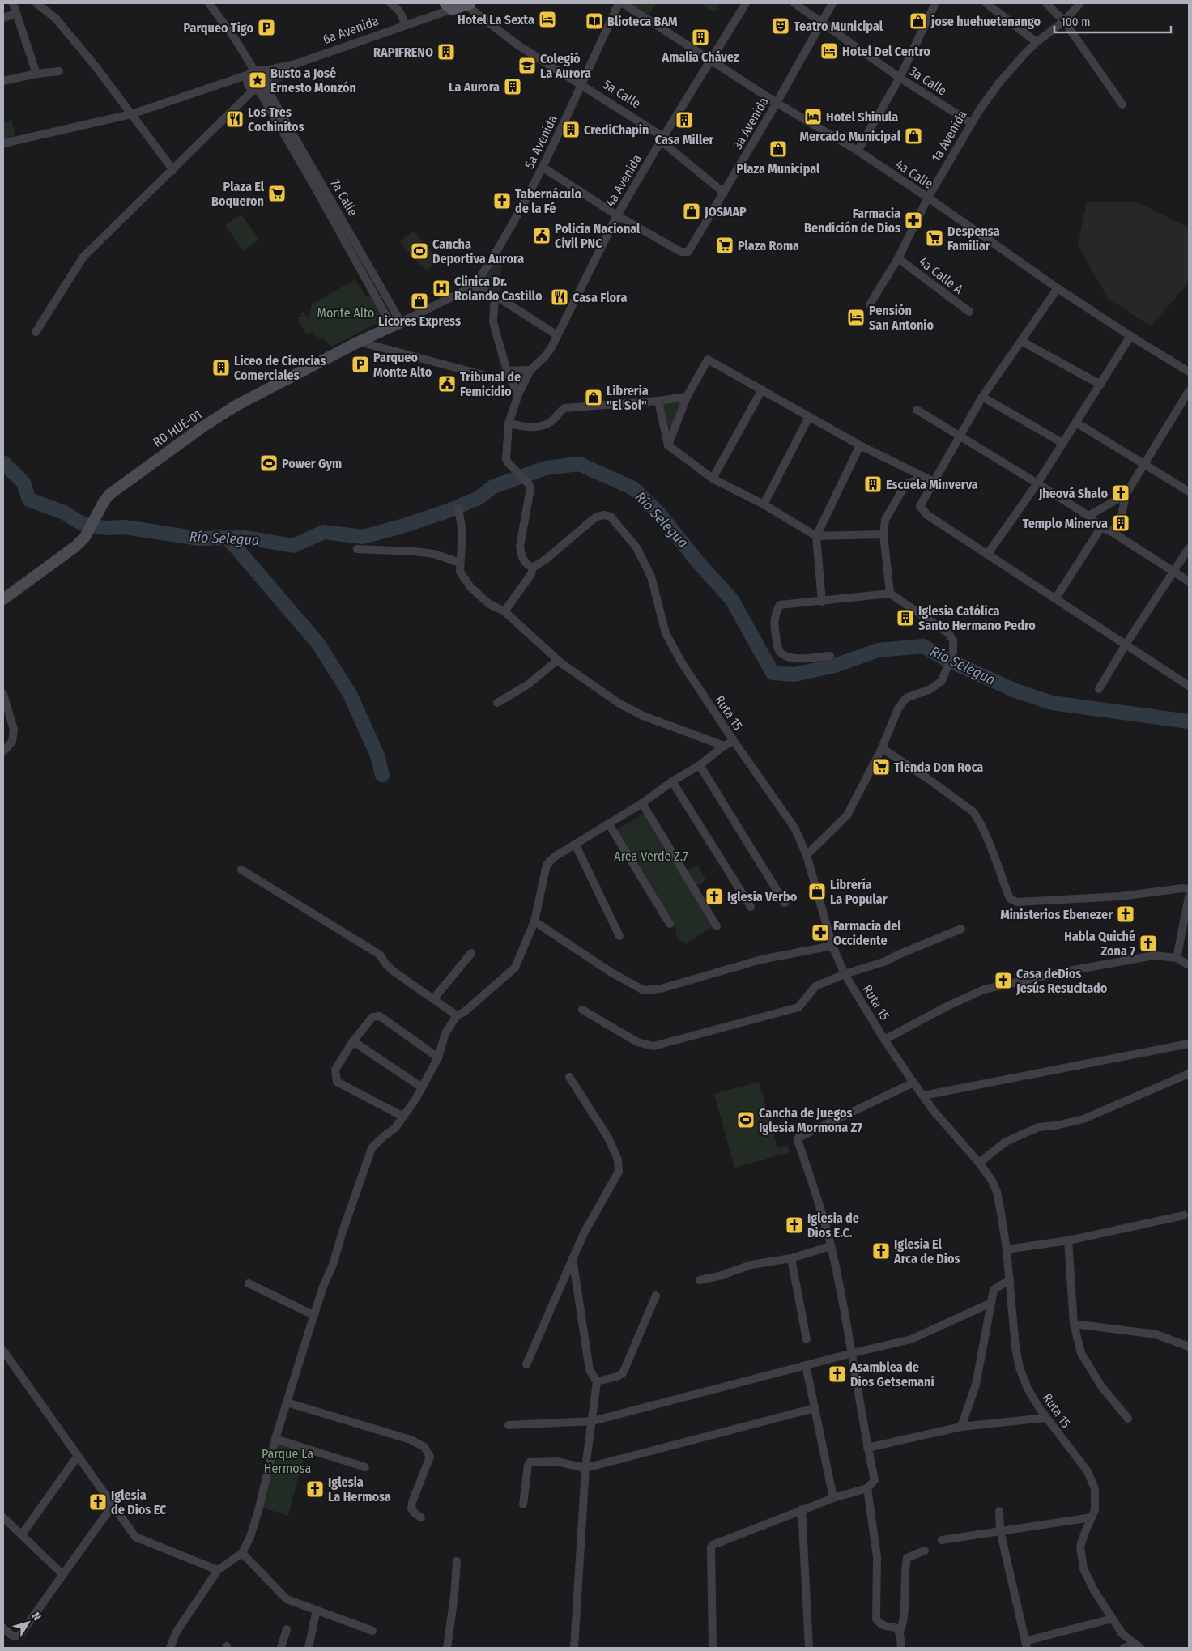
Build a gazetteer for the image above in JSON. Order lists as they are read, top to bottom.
{
  "streets": {
    "main road": ["6a Avenida"],
    "street": [
      "3a Calle",
      "5a Calle",
      "3a Avenida",
      "1a Avenida",
      "5a Avenida",
      "4a Calle",
      "4a Avenida",
      "7a Calle",
      "4a Calle A",
      "RD HUE-01",
      "Ruta 15"
    ]
  },
  "crossings": [
    ["6a Avenida", "5a Calle"],
    ["3a Calle", "3a Avenida"],
    ["3a Calle", "1a Avenida"],
    ["5a Calle", "3a Avenida"],
    ["5a Calle", "5a Avenida"],
    ["5a Calle", "4a Avenida"],
    ["3a Avenida", "4a Calle"],
    ["3a Avenida", "4a Avenida"],
    ["1a Avenida", "4a Calle"],
    ["1a Avenida", "4a Calle A"],
    ["4a Calle", "4a Avenida"],
    ["7a Calle", "RD HUE-01"]
  ],
  "water": ["Río Selegua"],
  "parks": ["Monte Alto", "Area Verde Z.7", "Parque La Hermosa"],
  "places": {
    "hotel": [
      "Hotel La Sexta",
      "Hotel Del Centro",
      "Hotel Shinula",
      "Pensión San Antonio"
    ],
    "library": ["Blioteca BAM"],
    "shop": [
      "jose huehuetenango",
      "Mercado Municipal",
      "Plaza Municipal",
      "JOSMAP",
      "Licores Express",
      "Libreria \"El Sol\"",
      "Librería La Popular"
    ],
    "theatre": ["Teatro Municipal"],
    "parking": ["Parqueo Tigo", "Parqueo Monte Alto"],
    "building": [
      "Amalia Chávez",
      "RAPIFRENO",
      "La Aurora",
      "Casa Miller",
      "CrediChapin",
      "Liceo de Ciencias Comerciales",
      "Escuela Minverva",
      "Templo Minerva",
      "Iglesia Católica Santo Hermano Pedro"
    ],
    "school or university": ["Colegió La Aurora"],
    "place": ["Busto a José Ernesto Monzón"],
    "restaurant": ["Los Tres Cochinitos", "Casa Flora"],
    "supermarket": [
      "Plaza El Boqueron",
      "Despensa Familiar",
      "Plaza Roma",
      "Tienda Don Roca"
    ],
    "church": [
      "Tabernáculo de la Fé",
      "Jheová Shalo",
      "Iglesia Verbo",
      "Ministerios Ebenezer",
      "Habla Quiché Zona 7",
      "Casa deDios Jesús Resucitado",
      "Iglesia de Dios E.C.",
      "Iglesia El Arca de Dios",
      "Asamblea de Dios Getsemani",
      "Iglesia La Hermosa",
      "Iglesia de Dios EC"
    ],
    "pharmacy": ["Farmacia Bendición de Dios", "Farmacia del Occidente"],
    "public building": ["Policia Nacional Civil PNC", "Tribunal de Femicidio"],
    "sports": ["Cancha Deportiva Aurora", "Power Gym", "Cancha de Juegos Iglesia Mormona Z7"],
    "hospital": ["Clinica Dr. Rolando Castillo"]
  },
  "scale_bar": "100 m",
  "north": "top right"
}
